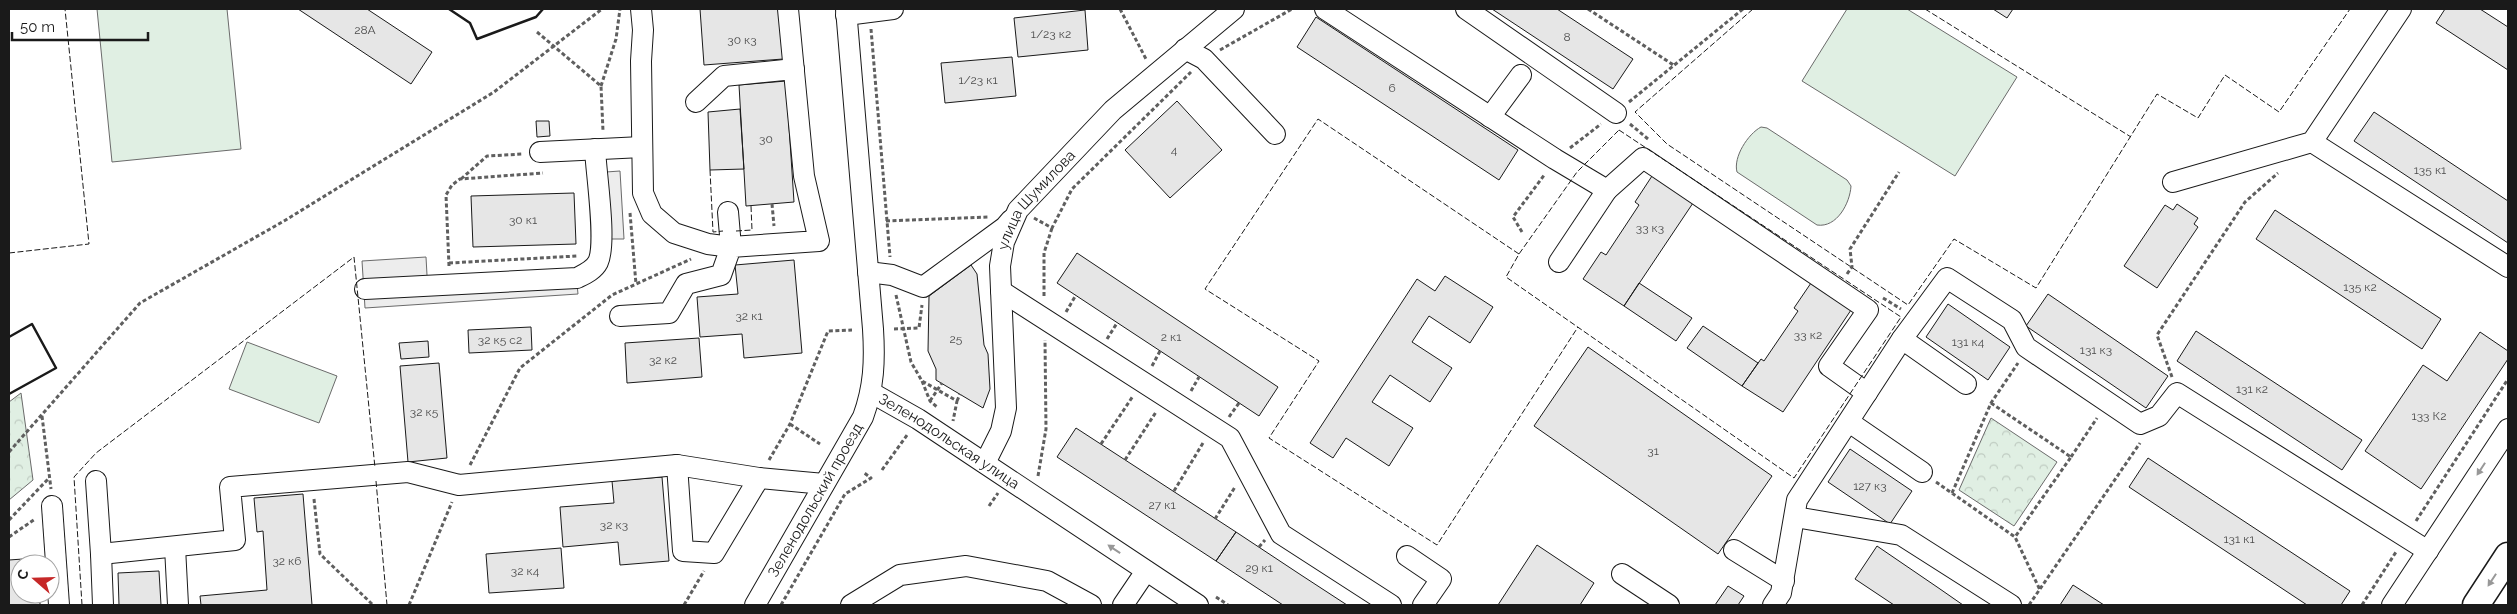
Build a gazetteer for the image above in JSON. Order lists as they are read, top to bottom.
{
  "streets": {
    "street": ["улица Шумилова", "Зеленодольская улица", "Зеленодольский проезд"]
  },
  "crossings": [
    ["улица Шумилова", "Зеленодольская улица"],
    ["Зеленодольская улица", "Зеленодольский проезд"]
  ],
  "house_numbers": [
    "28А",
    "1/23 к2",
    "8",
    "30 к3",
    "1/23 к1",
    "6",
    "30",
    "4",
    "135 к1",
    "30 к1",
    "33 к3",
    "135 к2",
    "32 к1",
    "33 к2",
    "2 к1",
    "25",
    "32 к5 с2",
    "131 к4",
    "131 к3",
    "32 к2",
    "131 к2",
    "32 к5",
    "133 К2",
    "31",
    "127 к3",
    "27 к1",
    "32 к3",
    "131 к1",
    "32 к6",
    "29 к1",
    "32 к4"
  ],
  "scale_bar": "50 m",
  "north": "left"
}
